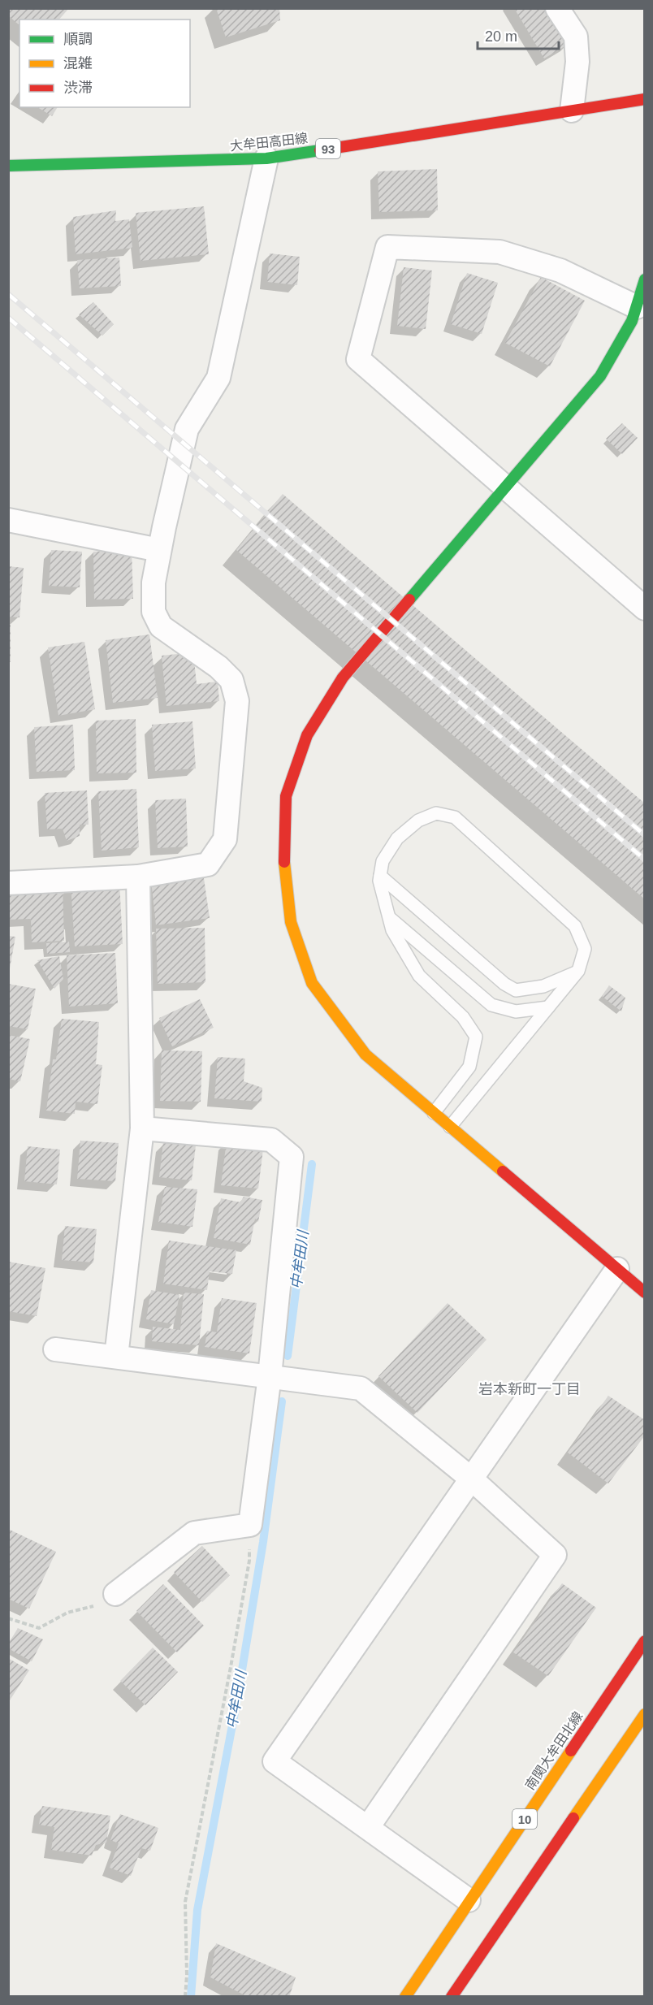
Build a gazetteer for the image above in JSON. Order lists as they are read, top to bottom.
{
  "streets": {
    "main road": [
      "大牟田高田線",
      "93",
      "南関大牟田北線",
      "10"
    ]
  },
  "districts": ["岩本新町一丁目"],
  "water": ["中牟田川"],
  "legend": ["順調", "混雑", "渋滞"],
  "scale_bar": "20 m"
}
